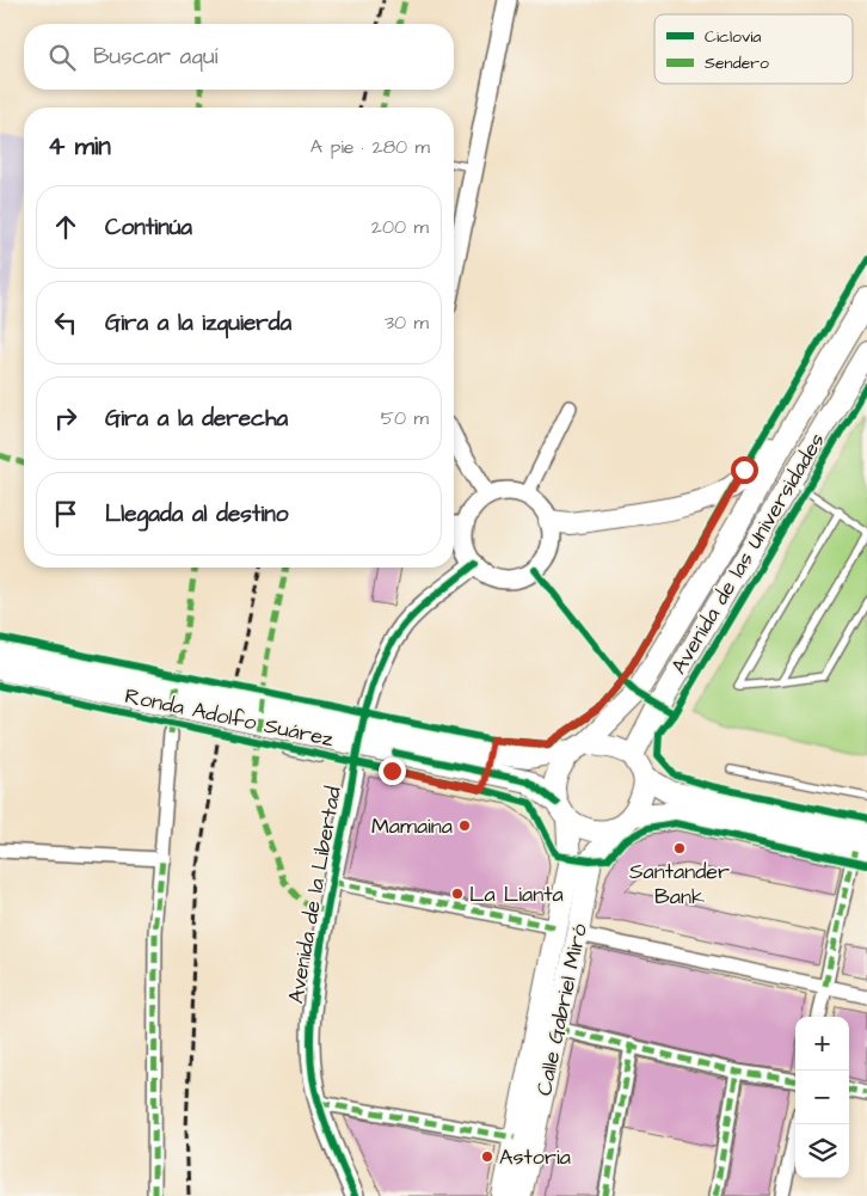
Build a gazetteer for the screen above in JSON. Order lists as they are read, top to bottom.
{
  "streets": {
    "main road": [
      "Avenida de las Universidades",
      "Ronda Adolfo Suárez",
      "Avenida de la Libertad",
      "Calle Gabriel Miró"
    ]
  },
  "crossings": [
    ["Avenida de las Universidades", "Ronda Adolfo Suárez"],
    ["Avenida de las Universidades", "Calle Gabriel Miró"],
    ["Ronda Adolfo Suárez", "Calle Gabriel Miró"]
  ],
  "places": [
    "Mamaina",
    "Santander Bank",
    "La Lianta",
    "Astoria"
  ],
  "legend": ["Ciclovía", "Sendero"],
  "page": {
    "search": "Buscar aquí",
    "heading": ["4 min", "A pie · 280 m"],
    "list": [
      ["Continúa", "200 m"],
      ["Gira a la izquierda", "30 m"],
      ["Gira a la derecha", "50 m"],
      "Llegada al destino"
    ],
    "map_buttons": ["+", "−"]
  }
}
